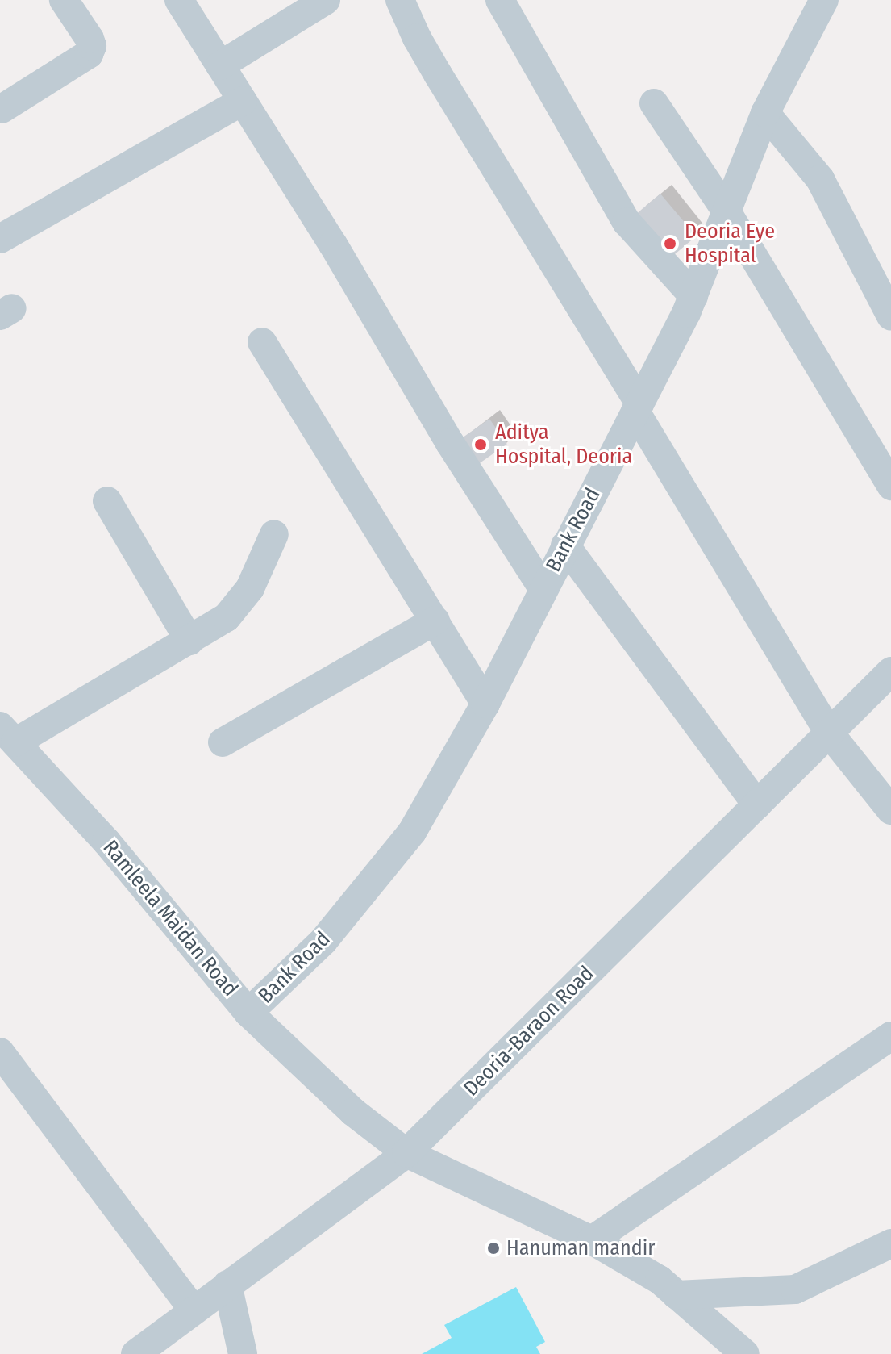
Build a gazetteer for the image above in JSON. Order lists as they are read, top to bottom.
{
  "streets": {
    "street": ["Bank Road", "Ramleela Maidan Road", "Deoria-Baraon Road"]
  },
  "crossings": [
    ["Bank Road", "Ramleela Maidan Road"],
    ["Ramleela Maidan Road", "Deoria-Baraon Road"]
  ],
  "places": ["Deoria Eye Hospital", "Aditya Hospital, Deoria", "Hanuman mandir"]
}
